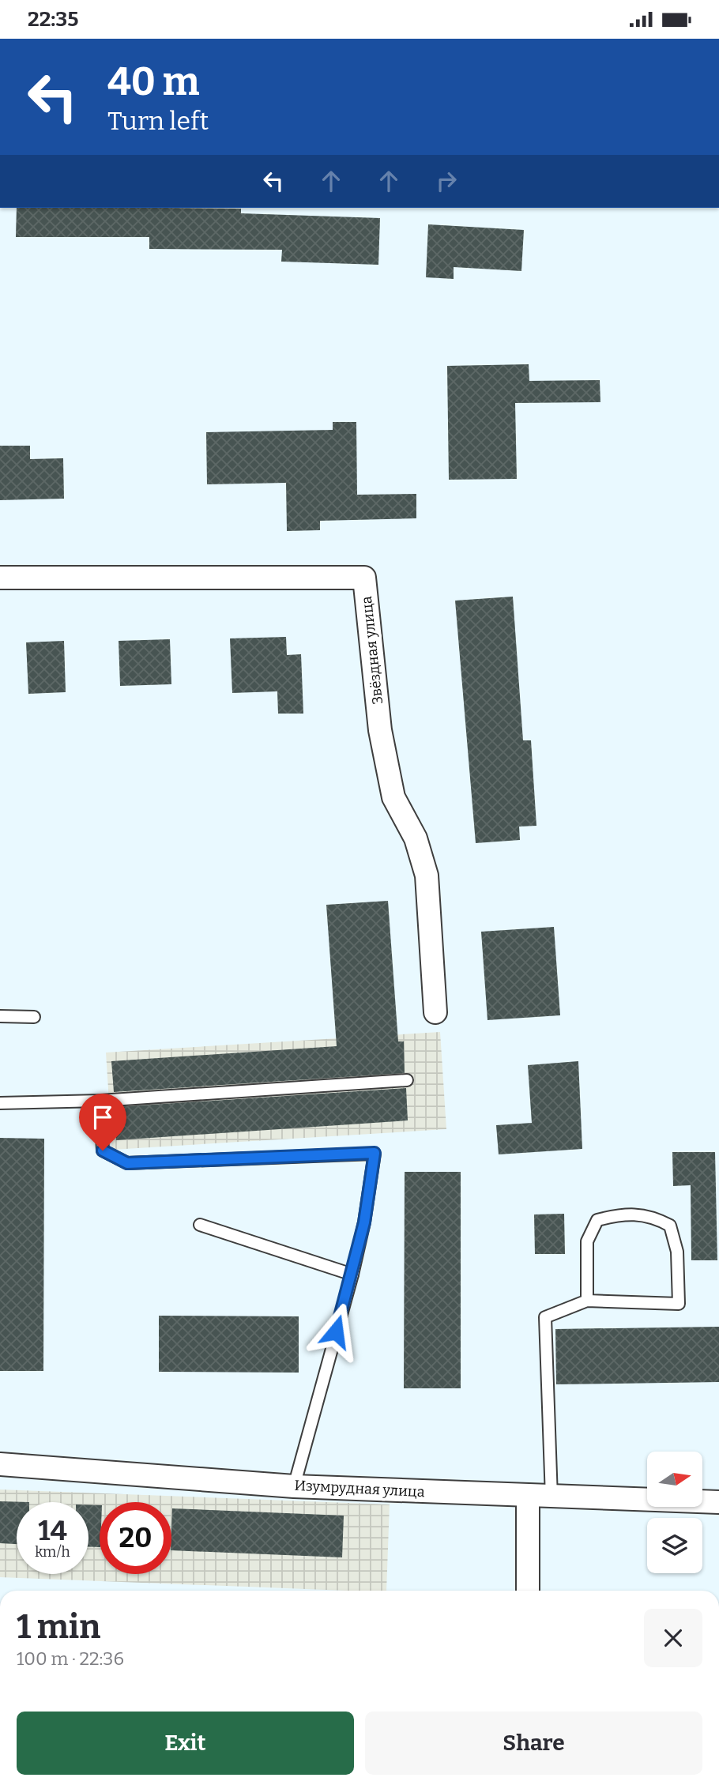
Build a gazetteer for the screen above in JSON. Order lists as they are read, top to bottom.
{
  "streets": {
    "street": ["Звёздная улица", "Изумрудная улица"]
  },
  "north": "right",
  "page": {
    "status": "22:35",
    "turn": ["40 m", "Turn left"],
    "speed": "14 km/h",
    "limit": "20",
    "heading": ["1 min", "100 m · 22:36"],
    "buttons": ["Exit", "Share"]
  }
}
